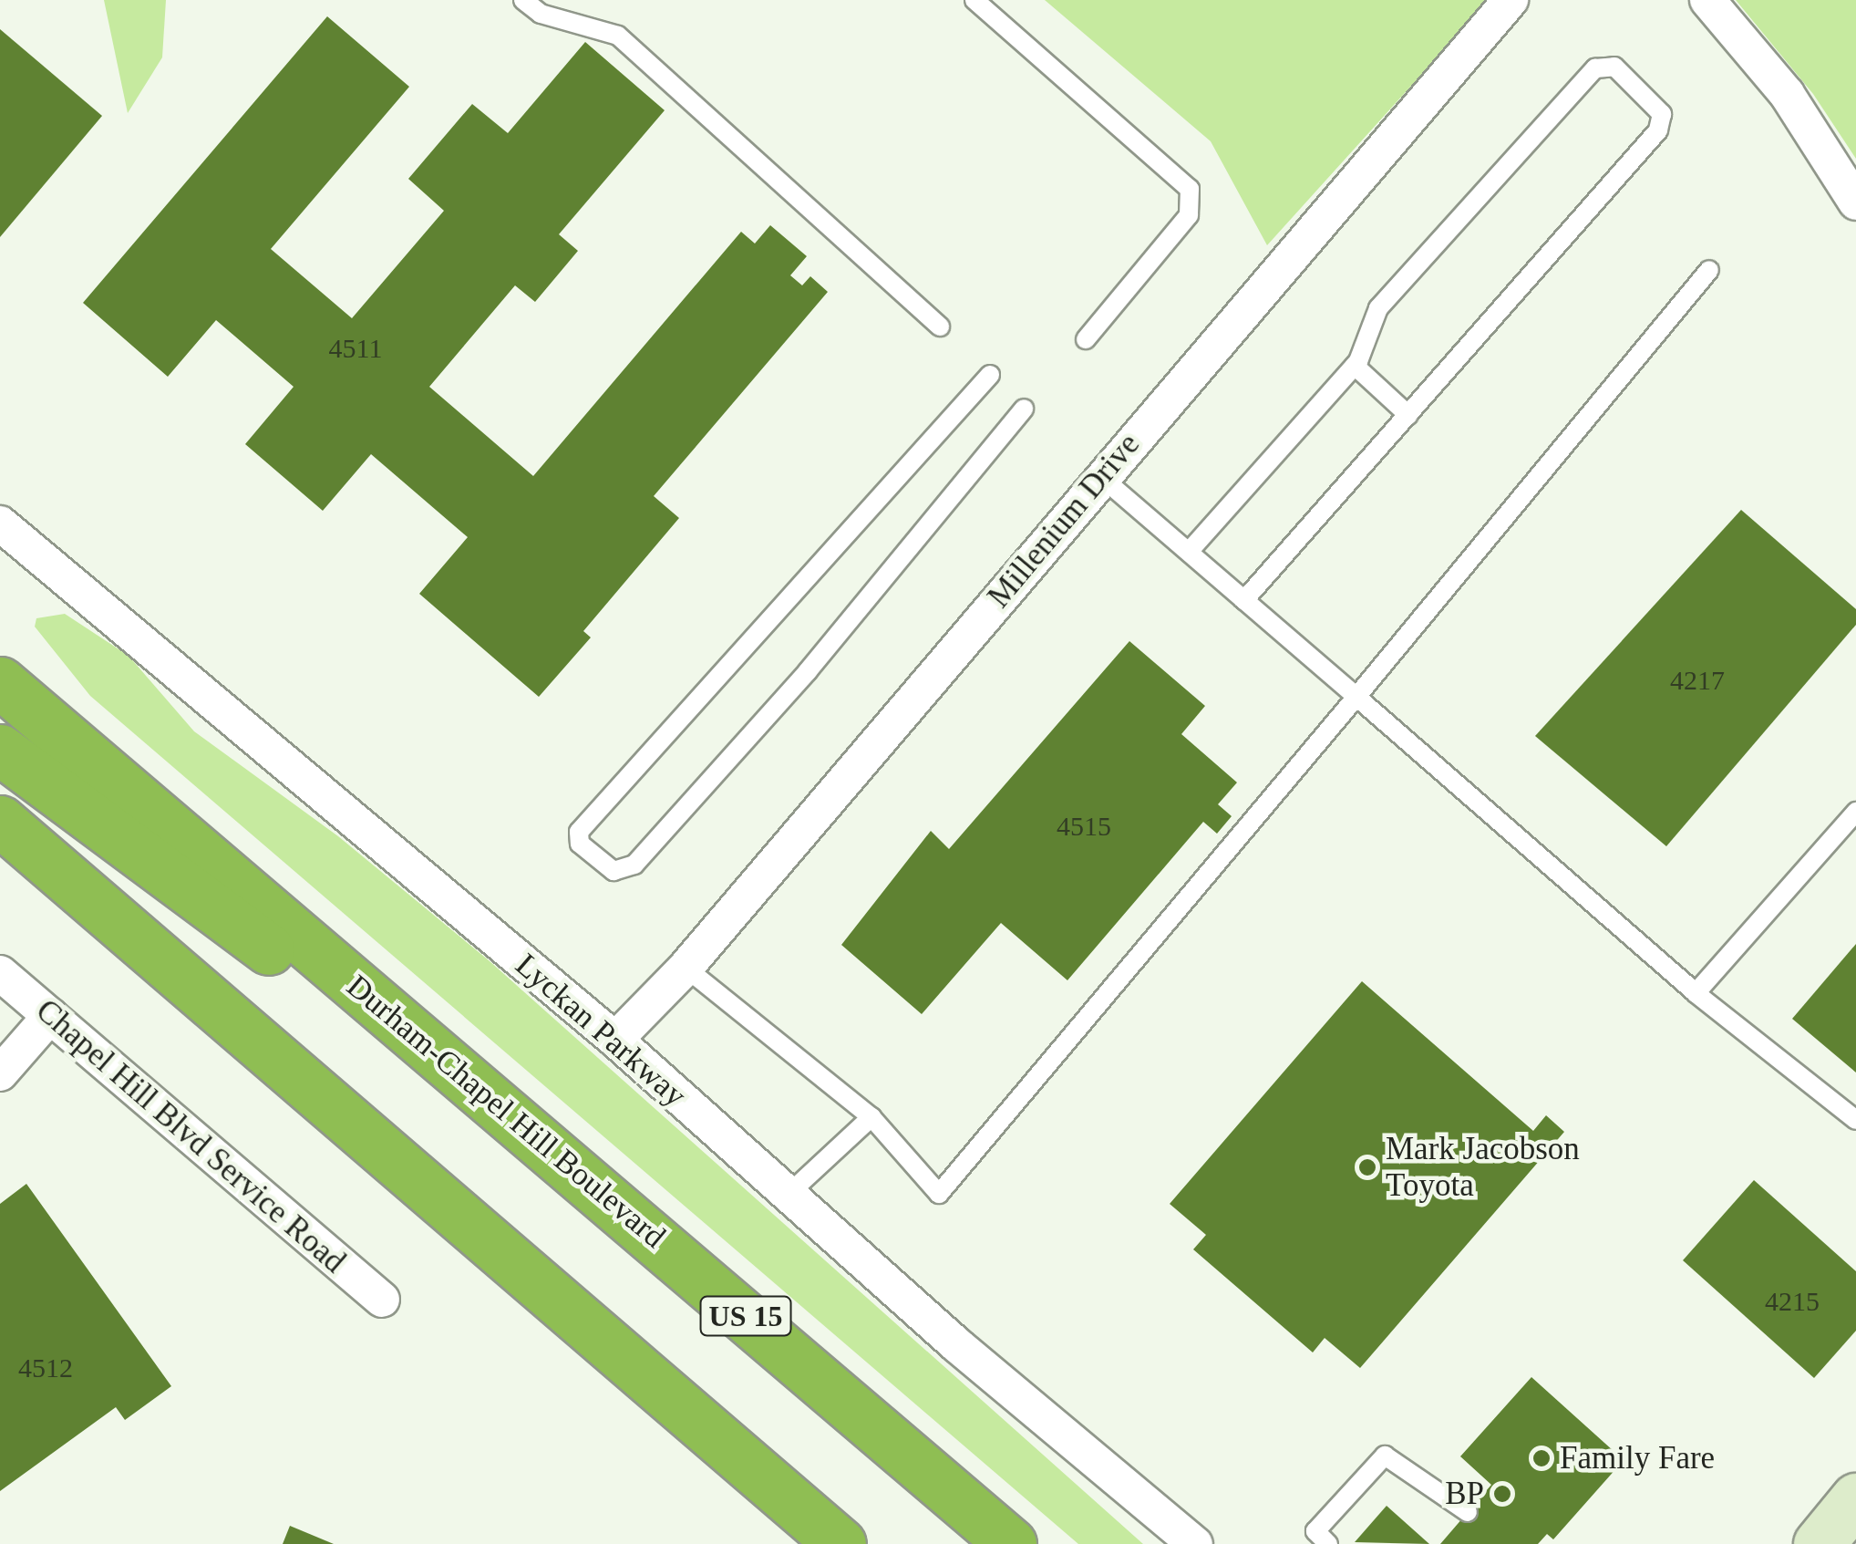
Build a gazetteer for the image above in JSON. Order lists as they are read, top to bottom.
{
  "streets": {
    "highway": ["Durham-Chapel Hill Boulevard", "US 15"],
    "street": ["Millenium Drive", "Lyckan Parkway", "Chapel Hill Blvd Service Road"]
  },
  "crossings": [
    ["Millenium Drive", "Lyckan Parkway"]
  ],
  "places": ["Mark Jacobson Toyota", "Family Fare", "BP"],
  "house_numbers": [
    "4511",
    "4217",
    "4515",
    "4215",
    "4512"
  ]
}
